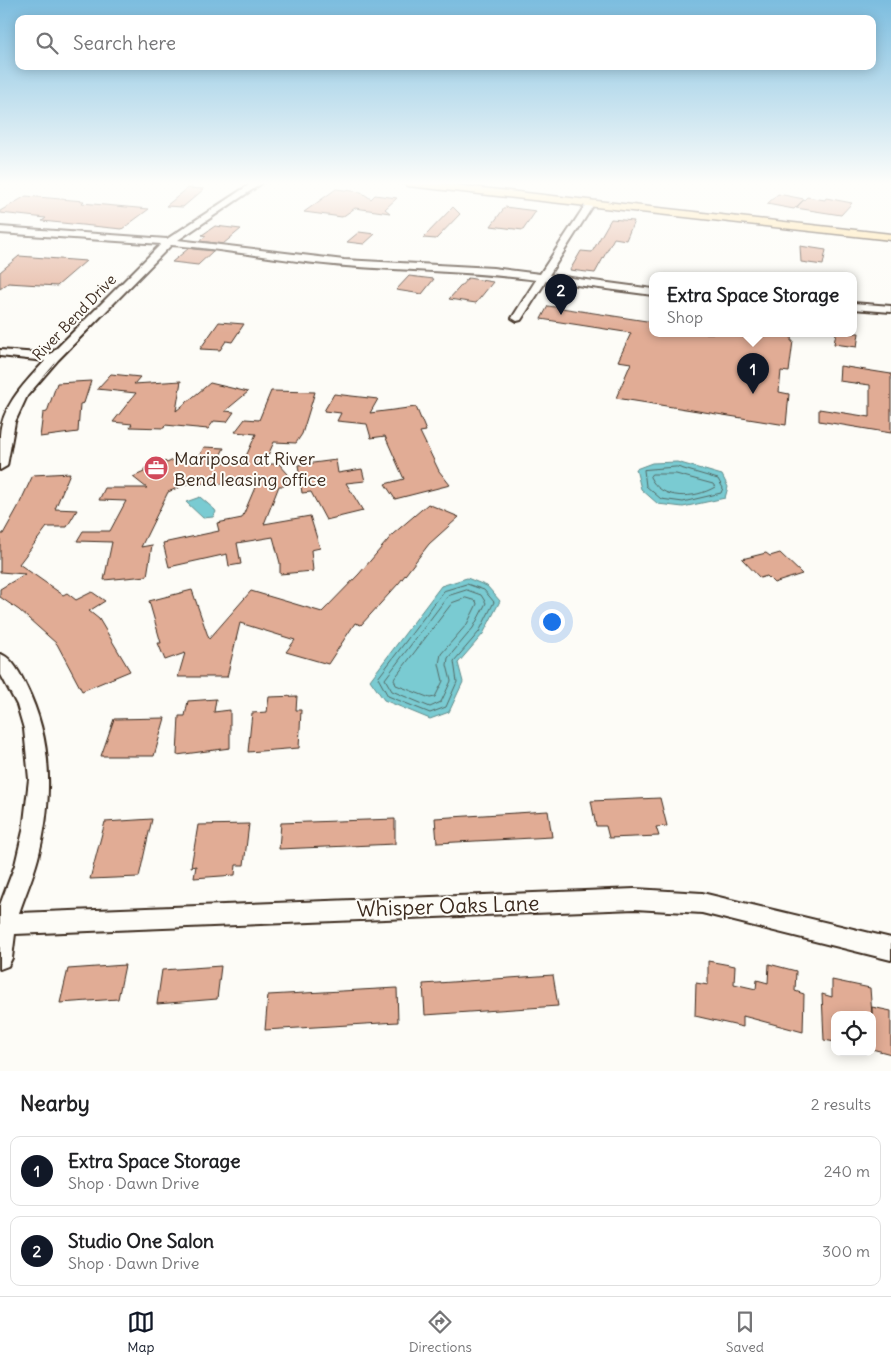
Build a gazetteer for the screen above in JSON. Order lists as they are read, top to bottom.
{
  "streets": {
    "street": ["River Bend Drive", "Whisper Oaks Lane"]
  },
  "places": {
    "office": ["Mariposa at River Bend leasing office"]
  },
  "page": {
    "search": "Search here",
    "popup": ["Extra Space Storage", "Shop"],
    "pins": ["2", "1"],
    "heading": ["Nearby", "2 results"],
    "list": [
      {
        "mark": "1",
        "name": "Extra Space Storage",
        "note": "Shop · Dawn Drive",
        "value": "240 m"
      },
      {
        "mark": "2",
        "name": "Studio One Salon",
        "note": "Shop · Dawn Drive",
        "value": "300 m"
      }
    ],
    "nav": ["Map", "Directions", "Saved"]
  }
}
